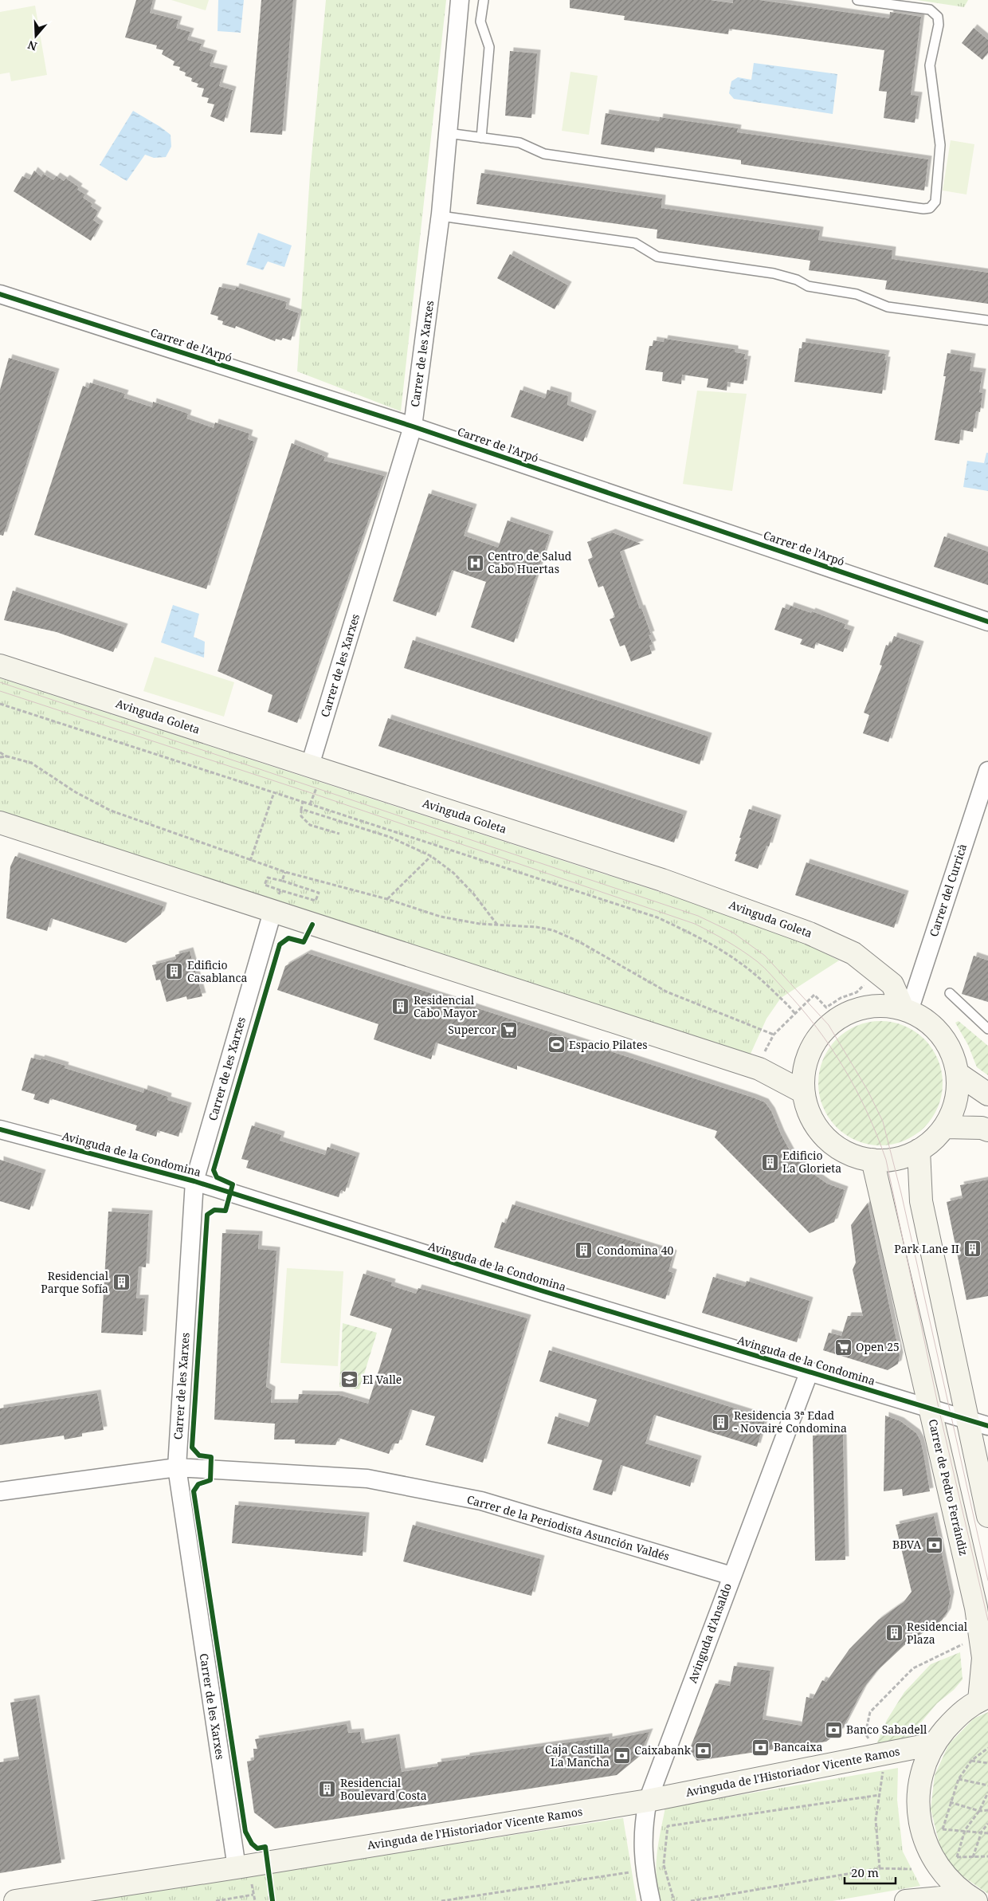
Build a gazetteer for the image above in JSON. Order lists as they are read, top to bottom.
{
  "streets": {
    "main road": ["Avinguda Goleta", "Carrer de Pedro Ferrándiz", "Avinguda de l'Historiador Vicente Ramos"],
    "street": [
      "Carrer de l'Arpó",
      "Carrer de les Xarxes",
      "Carrer del Curricà",
      "Avinguda de la Condomina",
      "Carrer de la Periodista Asunción Valdés",
      "Avinguda d'Ansaldo"
    ]
  },
  "crossings": [
    ["Carrer de l'Arpó", "Carrer de les Xarxes"],
    ["Carrer de les Xarxes", "Avinguda Goleta"],
    ["Carrer de les Xarxes", "Avinguda de la Condomina"],
    ["Carrer de les Xarxes", "Carrer de la Periodista Asunción Valdés"],
    ["Carrer de les Xarxes", "Avinguda de l'Historiador Vicente Ramos"],
    ["Avinguda Goleta", "Carrer del Curricà"],
    ["Avinguda de la Condomina", "Carrer de Pedro Ferrándiz"],
    ["Avinguda de la Condomina", "Avinguda d'Ansaldo"],
    ["Carrer de la Periodista Asunción Valdés", "Avinguda d'Ansaldo"],
    ["Avinguda d'Ansaldo", "Avinguda de l'Historiador Vicente Ramos"]
  ],
  "places": {
    "hospital": ["Centro de Salud Cabo Huertas"],
    "building": [
      "Edificio Casablanca",
      "Residencial Cabo Mayor",
      "Edificio La Glorieta",
      "Park Lane II",
      "Condomina 40",
      "Residencial Parque Sofía",
      "Residencia 3ª Edad - Novaire Condomina",
      "Residencial Plaza",
      "Residencial Boulevard Costa"
    ],
    "supermarket": ["Supercor", "Open 25"],
    "sports": ["Espacio Pilates"],
    "school or university": ["El Valle"],
    "bank": [
      "BBVA",
      "Banco Sabadell",
      "Bancaixa",
      "Caixabank",
      "Caja Castilla La Mancha"
    ]
  },
  "scale_bar": "20 m",
  "north": "bottom"
}
